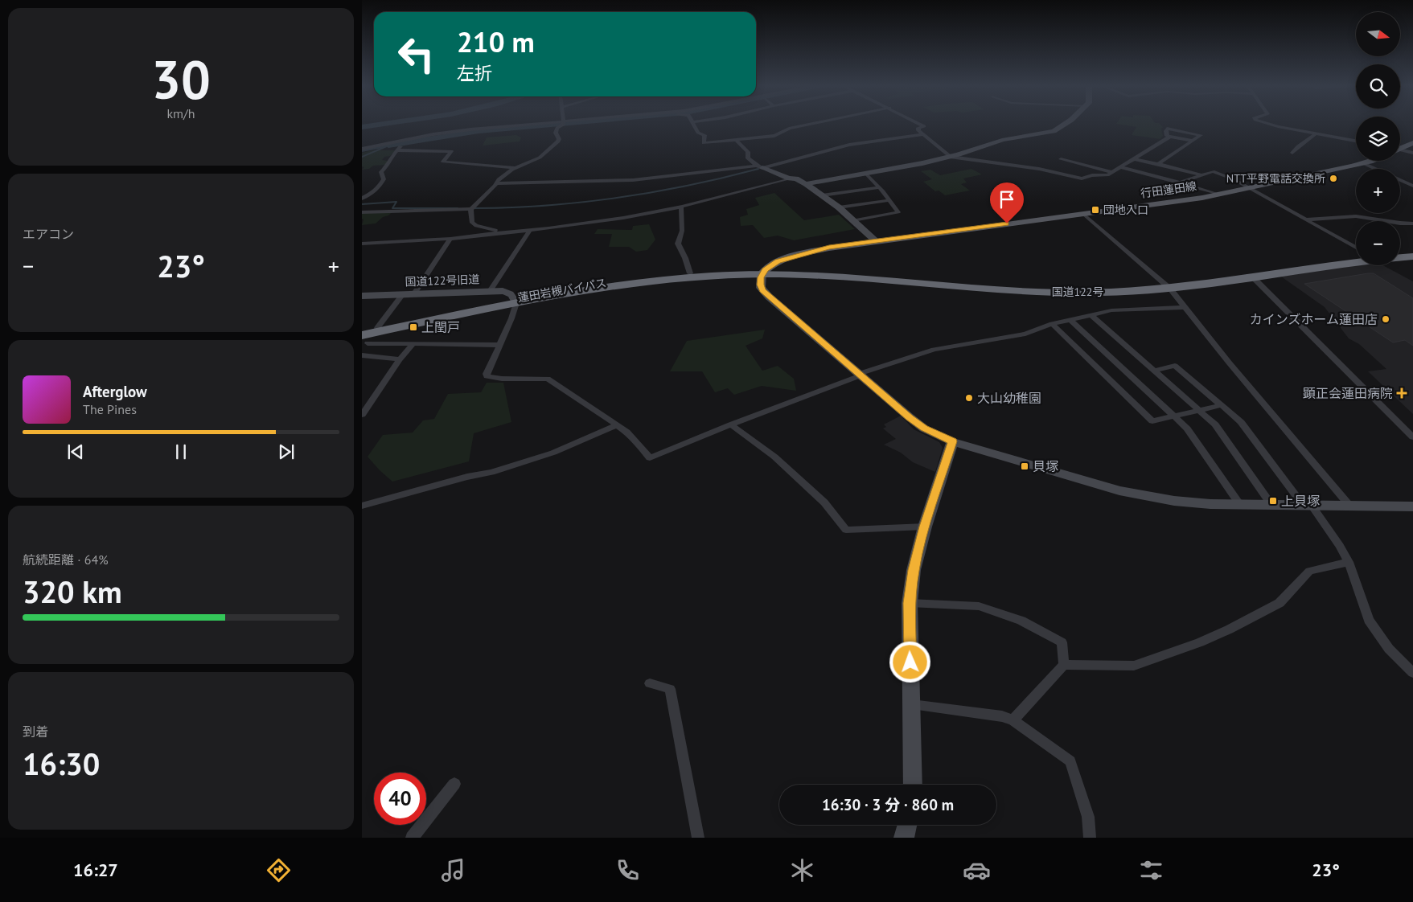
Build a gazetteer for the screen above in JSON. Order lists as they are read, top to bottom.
{
  "streets": {
    "highway": ["蓮田岩槻バイパス", "国道122号"],
    "main road": ["行田蓮田線"],
    "street": ["国道122号旧道"]
  },
  "crossings": [
    ["行田蓮田線", "蓮田岩槻バイパス"],
    ["行田蓮田線", "国道122号"],
    ["国道122号旧道", "蓮田岩槻バイパス"],
    ["蓮田岩槻バイパス", "国道122号"]
  ],
  "places": {
    "other": ["NTT平野電話交換所", "カインズホーム蓮田店", "大山幼稚園"],
    "transit": [
      "団地入口",
      "上閏戸",
      "貝塚",
      "上貝塚"
    ],
    "health": ["顕正会蓮田病院"]
  },
  "north": "right",
  "page": {
    "tile": [
      ["30", "km/h"],
      "エアコン",
      ["航続距離 · 64%", "320 km"],
      ["到着", "16:30"]
    ],
    "map_buttons": ["+", "−"],
    "turn": ["210 m", "左折"],
    "heat": ["−", "23°", "+"],
    "song": ["Afterglow", "The Pines"],
    "limit": "40",
    "trip": "16:30 · 3 分 · 860 m",
    "tabs": ["16:27", "23°"]
  }
}
